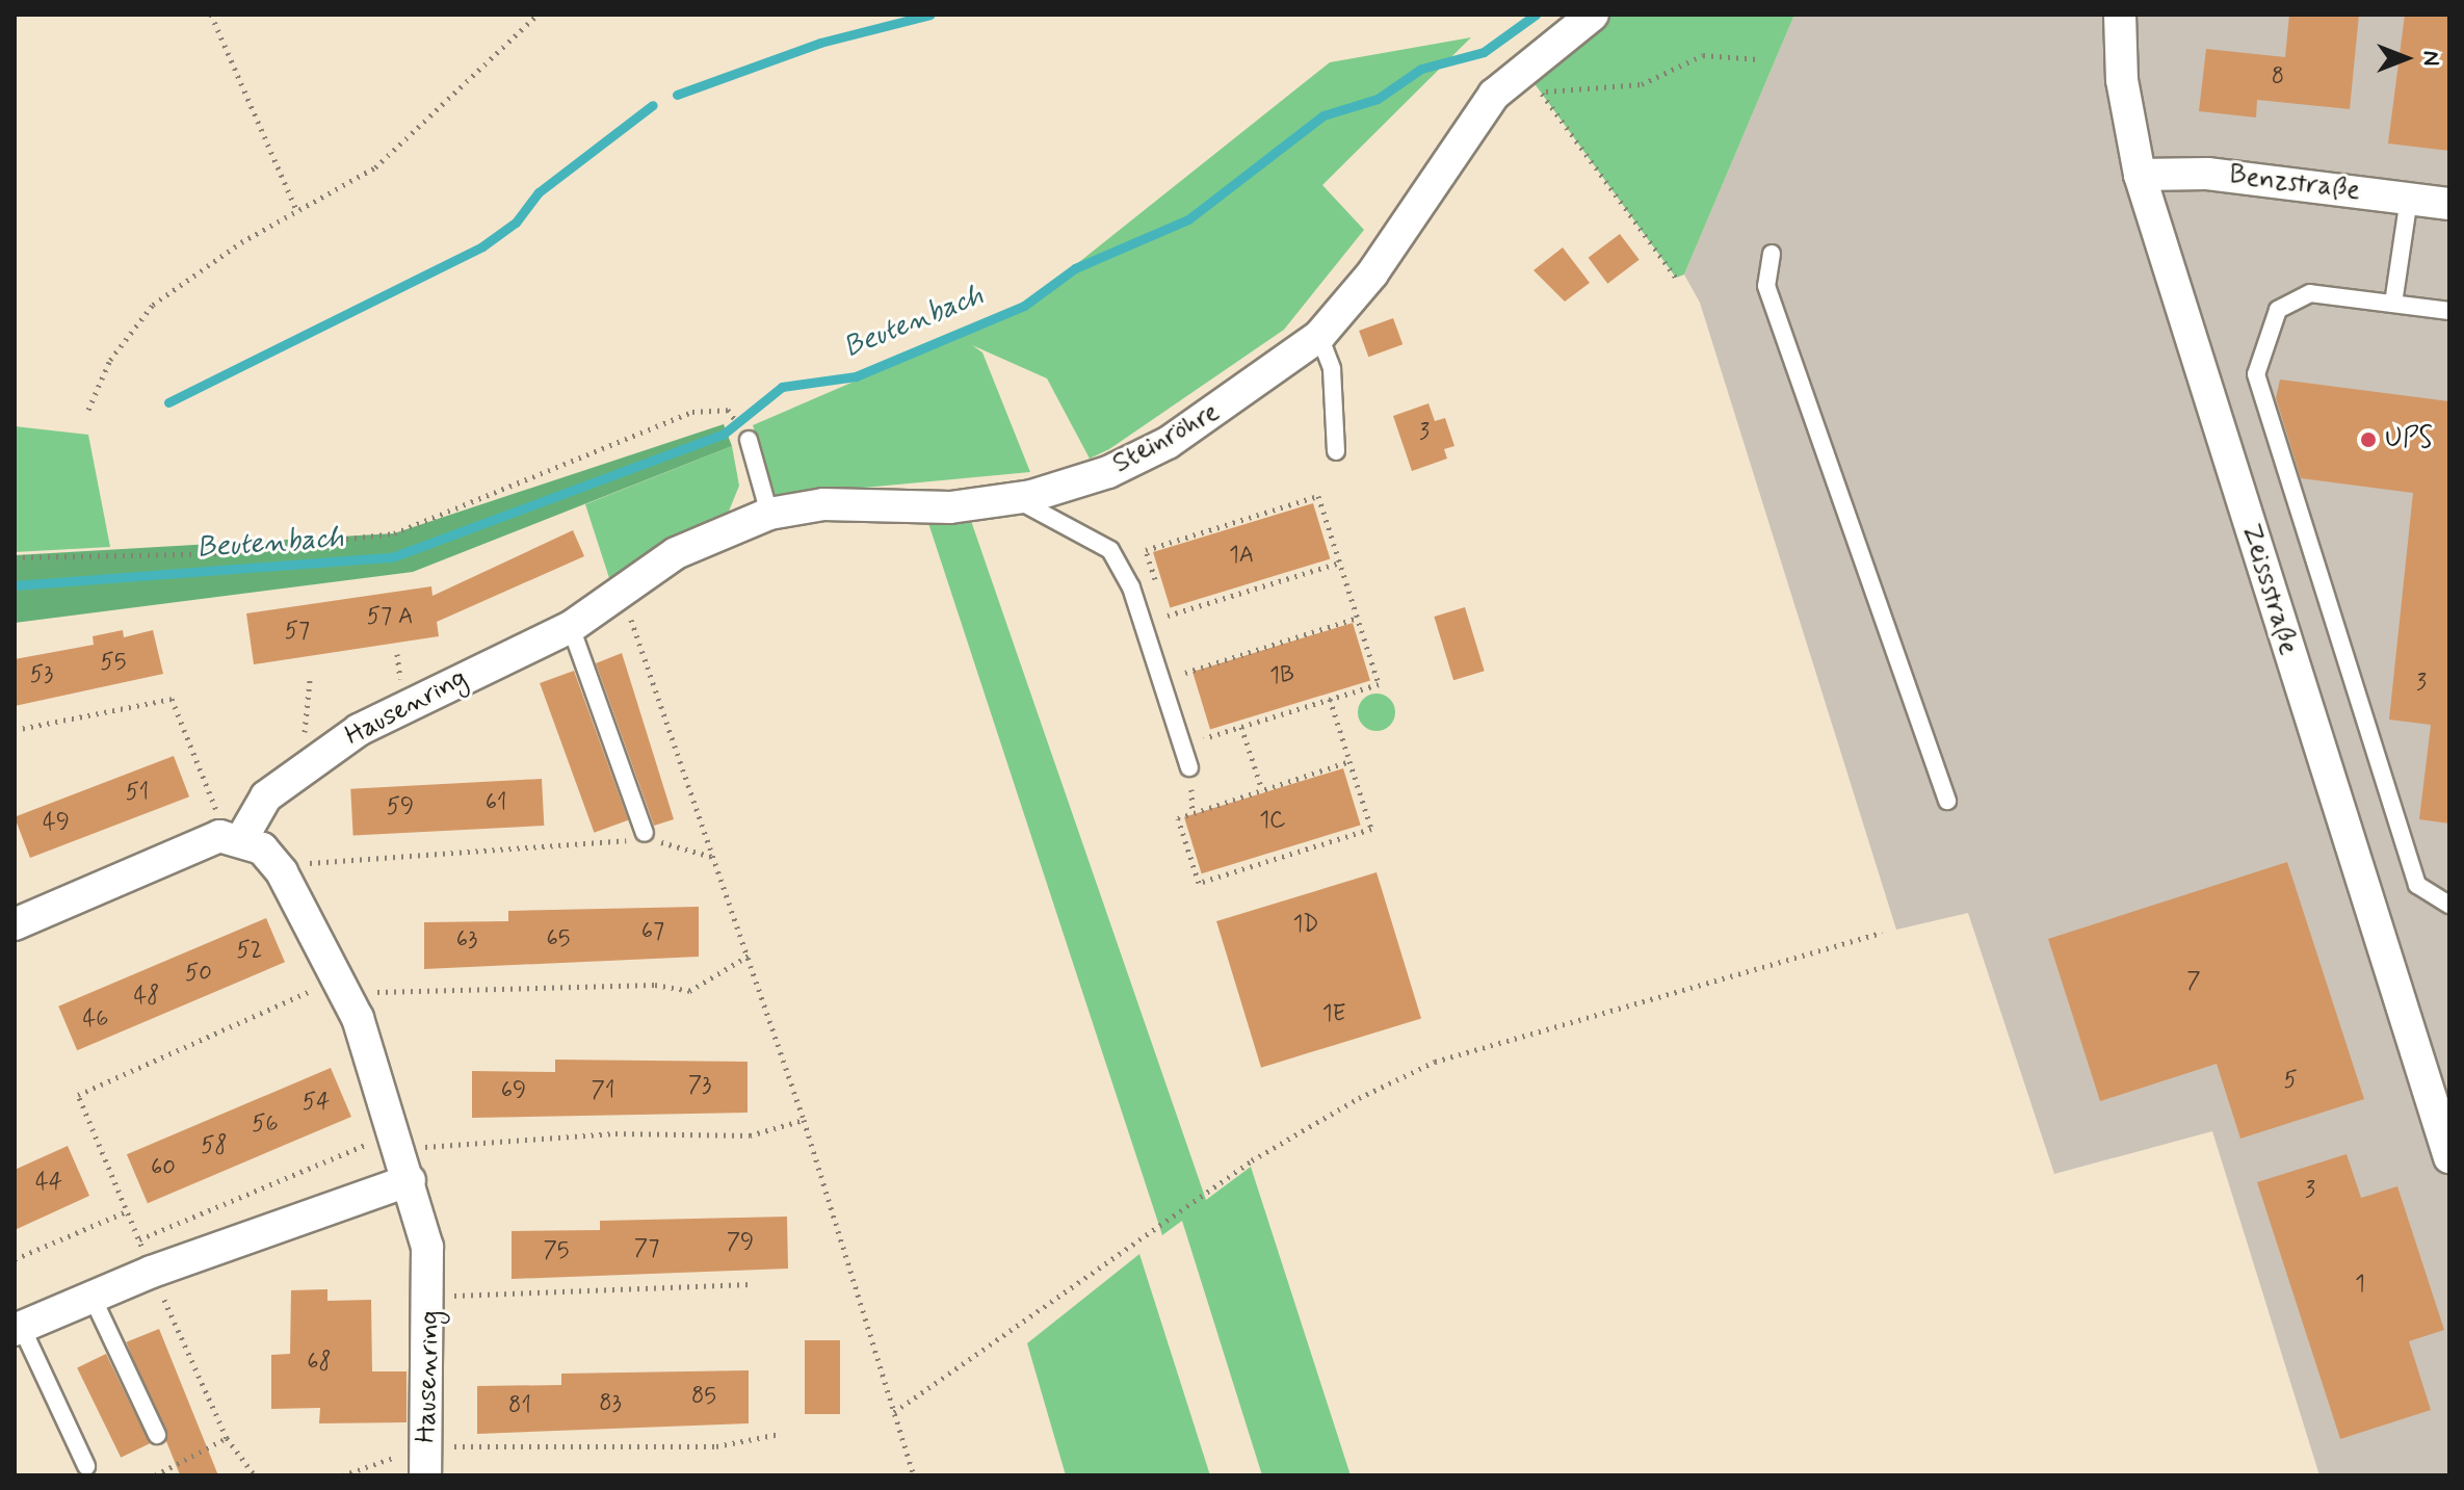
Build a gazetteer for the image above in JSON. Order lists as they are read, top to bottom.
{
  "streets": {
    "street": [
      "Benzstraße",
      "Steinröhre",
      "Zeissstraße",
      "Hausenring"
    ]
  },
  "crossings": [
    ["Benzstraße", "Zeissstraße"],
    ["Steinröhre", "Hausenring"]
  ],
  "water": ["Beutenbach"],
  "places": ["UPS"],
  "house_numbers": [
    "8",
    "3",
    "1A",
    "57 A",
    "57",
    "55",
    "53",
    "1B",
    "3",
    "51",
    "61",
    "59",
    "1C",
    "49",
    "1D",
    "67",
    "65",
    "63",
    "52",
    "50",
    "7",
    "48",
    "1E",
    "46",
    "5",
    "73",
    "69",
    "71",
    "54",
    "56",
    "58",
    "60",
    "44",
    "3",
    "79",
    "77",
    "75",
    "1",
    "68",
    "85",
    "83",
    "81"
  ],
  "north": "right"
}
